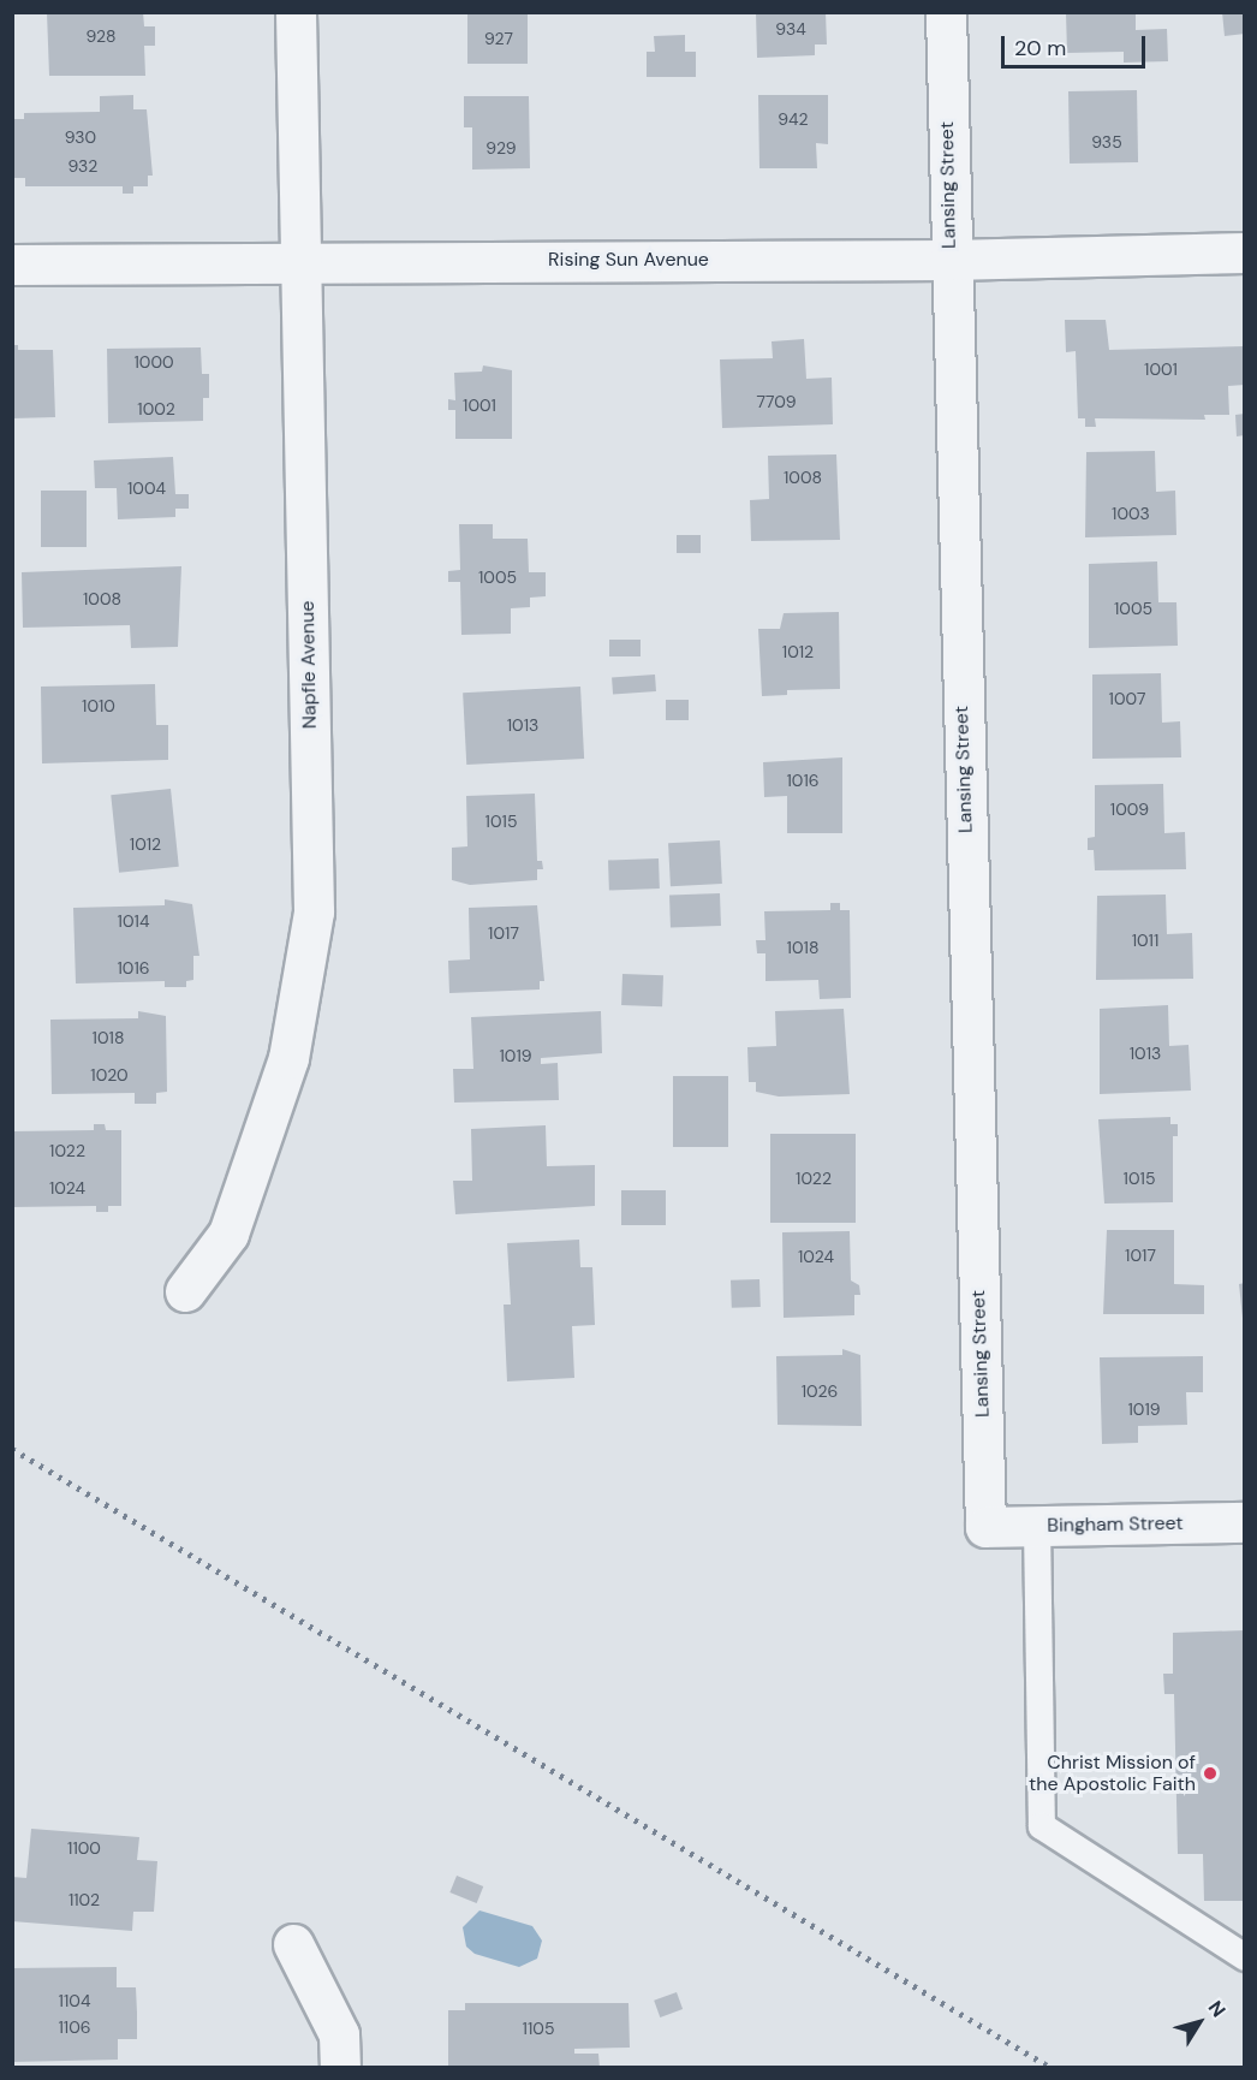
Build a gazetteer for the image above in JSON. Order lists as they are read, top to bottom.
{
  "streets": {
    "street": [
      "Lansing Street",
      "Rising Sun Avenue",
      "Napfle Avenue",
      "Bingham Street"
    ]
  },
  "crossings": [
    ["Lansing Street", "Rising Sun Avenue"],
    ["Lansing Street", "Bingham Street"],
    ["Rising Sun Avenue", "Napfle Avenue"]
  ],
  "places": ["Christ Mission of the Apostolic Faith"],
  "house_numbers": [
    "934",
    "928",
    "927",
    "942",
    "930",
    "935",
    "929",
    "932",
    "1000",
    "1001",
    "7709",
    "1001",
    "1002",
    "1008",
    "1004",
    "1003",
    "1005",
    "1008",
    "1005",
    "1012",
    "1007",
    "1010",
    "1013",
    "1016",
    "1009",
    "1015",
    "1012",
    "1014",
    "1017",
    "1011",
    "1018",
    "1016",
    "1018",
    "1013",
    "1019",
    "1020",
    "1022",
    "1022",
    "1015",
    "1024",
    "1017",
    "1024",
    "1026",
    "1019",
    "1100",
    "1102",
    "1104",
    "1106",
    "1105"
  ],
  "scale_bar": "20 m",
  "north": "top right"
}
